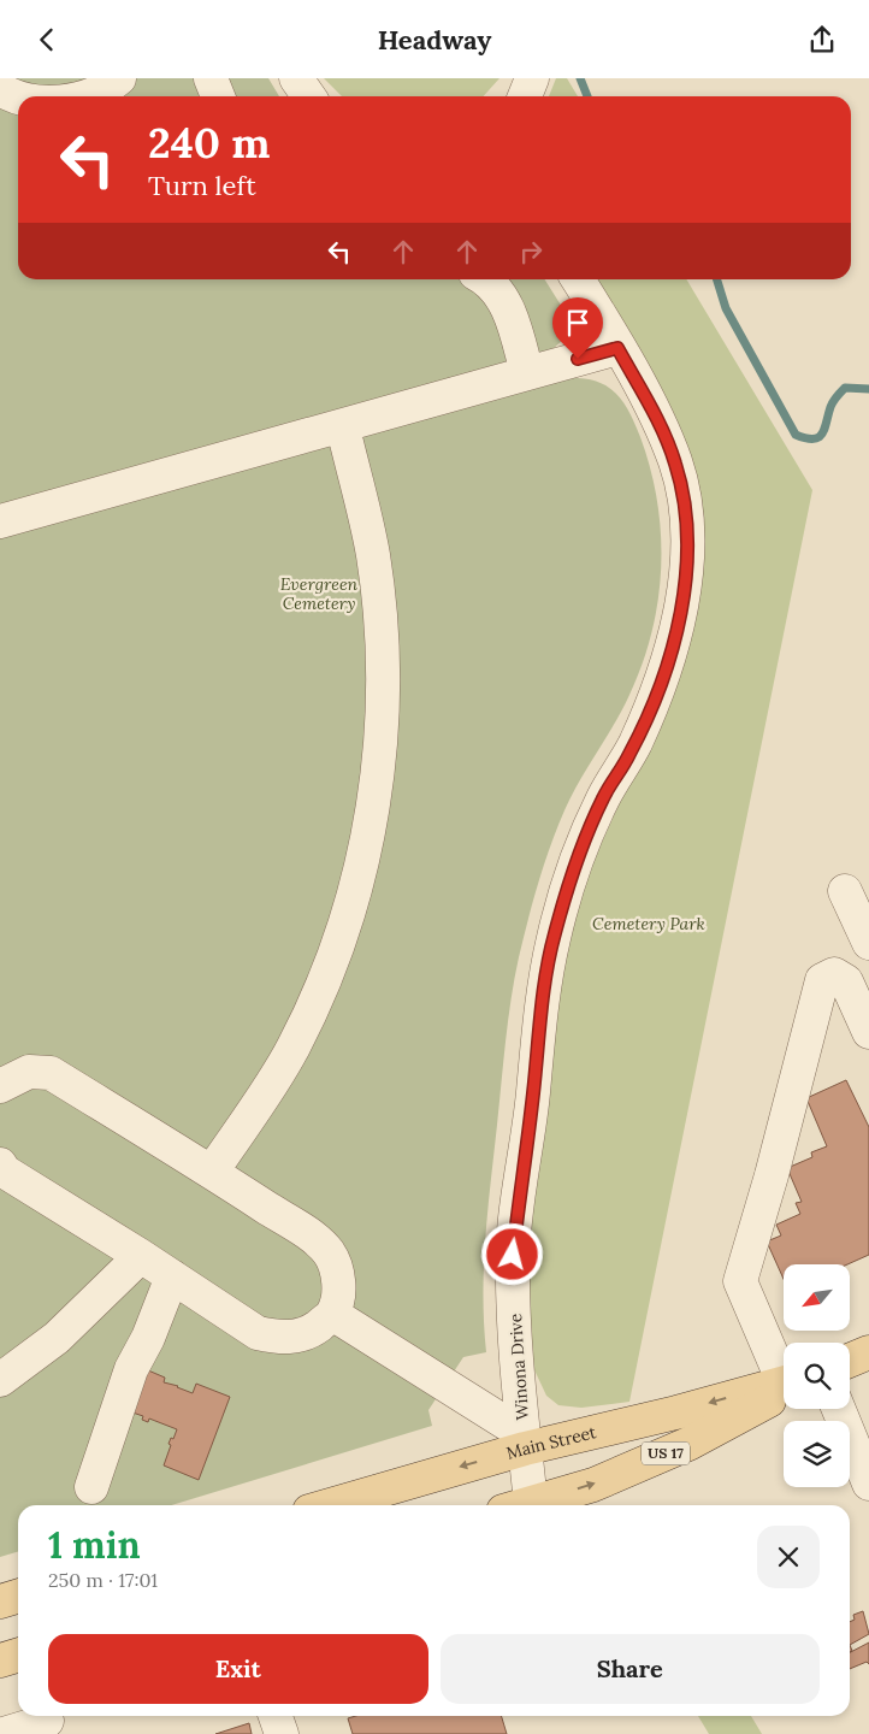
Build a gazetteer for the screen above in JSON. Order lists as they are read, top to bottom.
{
  "streets": {
    "main road": ["Main Street", "US 17"],
    "street": ["Winona Drive"]
  },
  "crossings": [
    ["Winona Drive", "Main Street"]
  ],
  "parks": ["Evergreen Cemetery", "Cemetery Park"],
  "north": "bottom left",
  "page": {
    "header": "Headway",
    "turn": ["240 m", "Turn left"],
    "heading": ["1 min", "250 m · 17:01"],
    "buttons": ["Exit", "Share"]
  }
}
